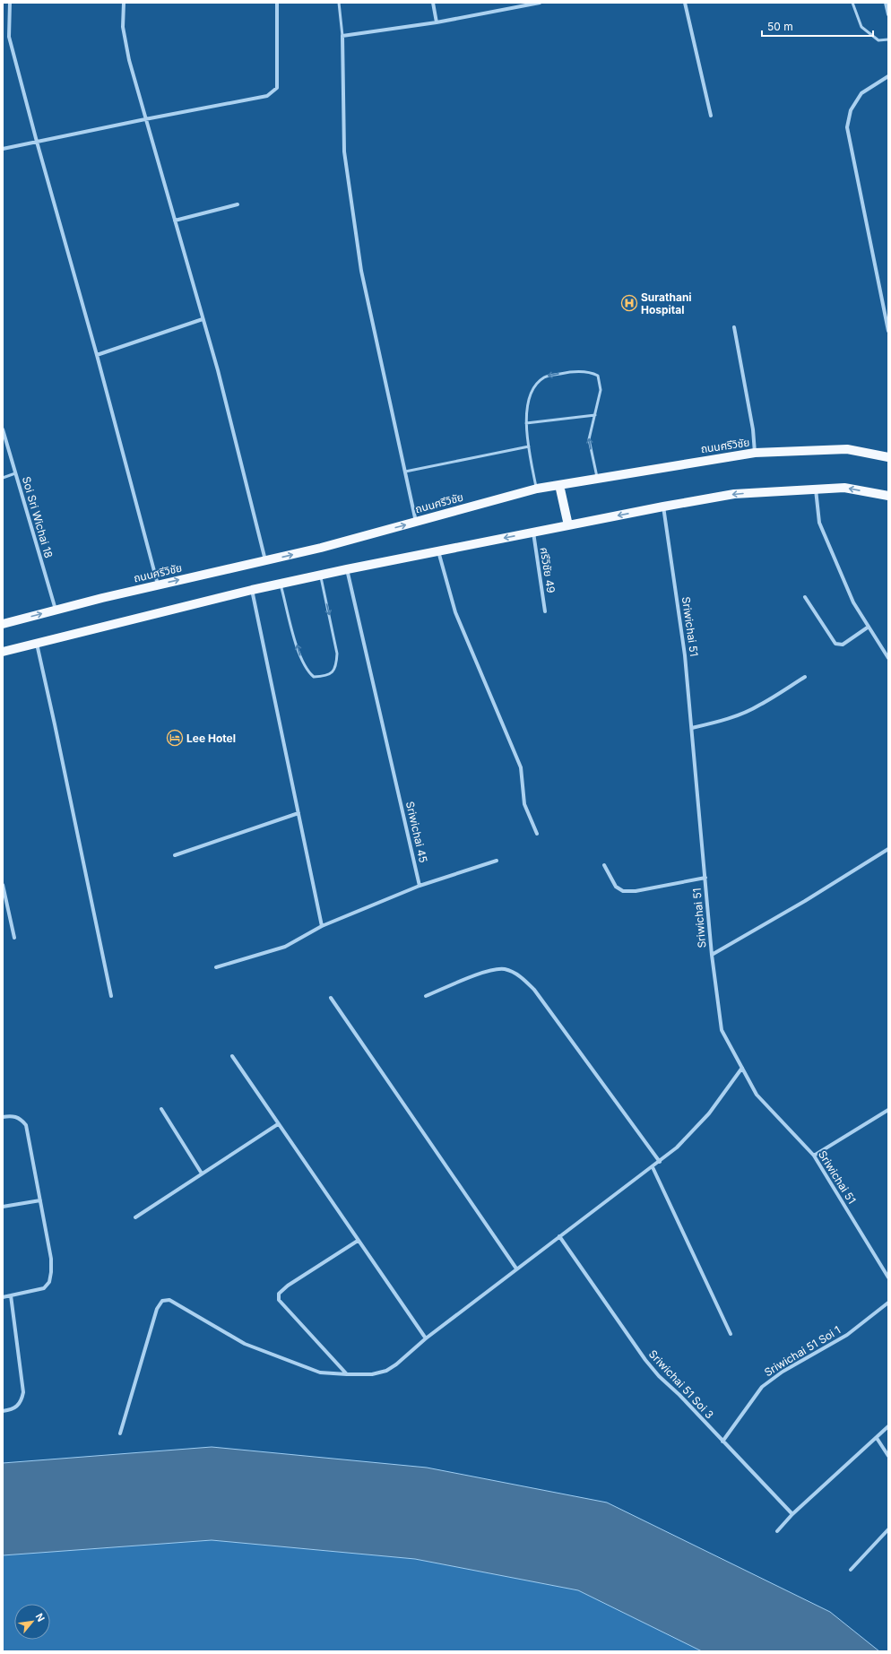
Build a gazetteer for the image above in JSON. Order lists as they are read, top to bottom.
{
  "streets": {
    "main road": ["ถนนศรีวิชัย"],
    "street": [
      "Soi Sri Wichai 18",
      "ศรีวิชัย 49",
      "Sriwichai 51",
      "Sriwichai 45",
      "Sriwichai 51 Soi 1",
      "Sriwichai 51 Soi 3"
    ]
  },
  "crossings": [
    ["ถนนศรีวิชัย", "Soi Sri Wichai 18"],
    ["Sriwichai 51 Soi 1", "Sriwichai 51 Soi 3"]
  ],
  "places": {
    "hospital": ["Surathani Hospital"],
    "hotel": ["Lee Hotel"]
  },
  "scale_bar": "50 m",
  "north": "top right"
}
